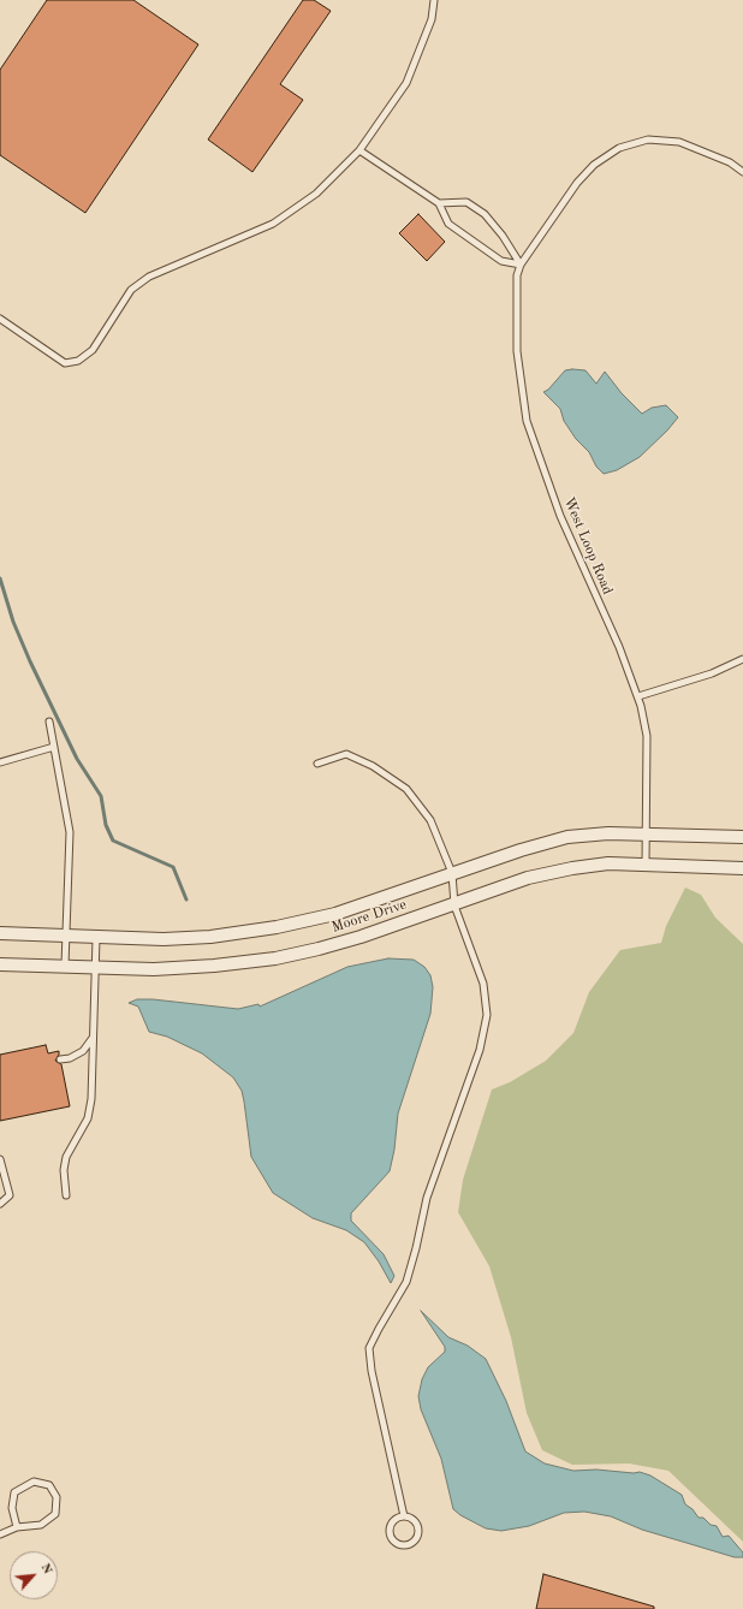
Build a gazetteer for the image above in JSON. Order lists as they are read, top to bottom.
{
  "streets": {
    "street": ["Moore Drive"],
    "lane": ["West Loop Road"]
  },
  "crossings": [
    ["West Loop Road", "Moore Drive"]
  ],
  "north": "top right"
}
